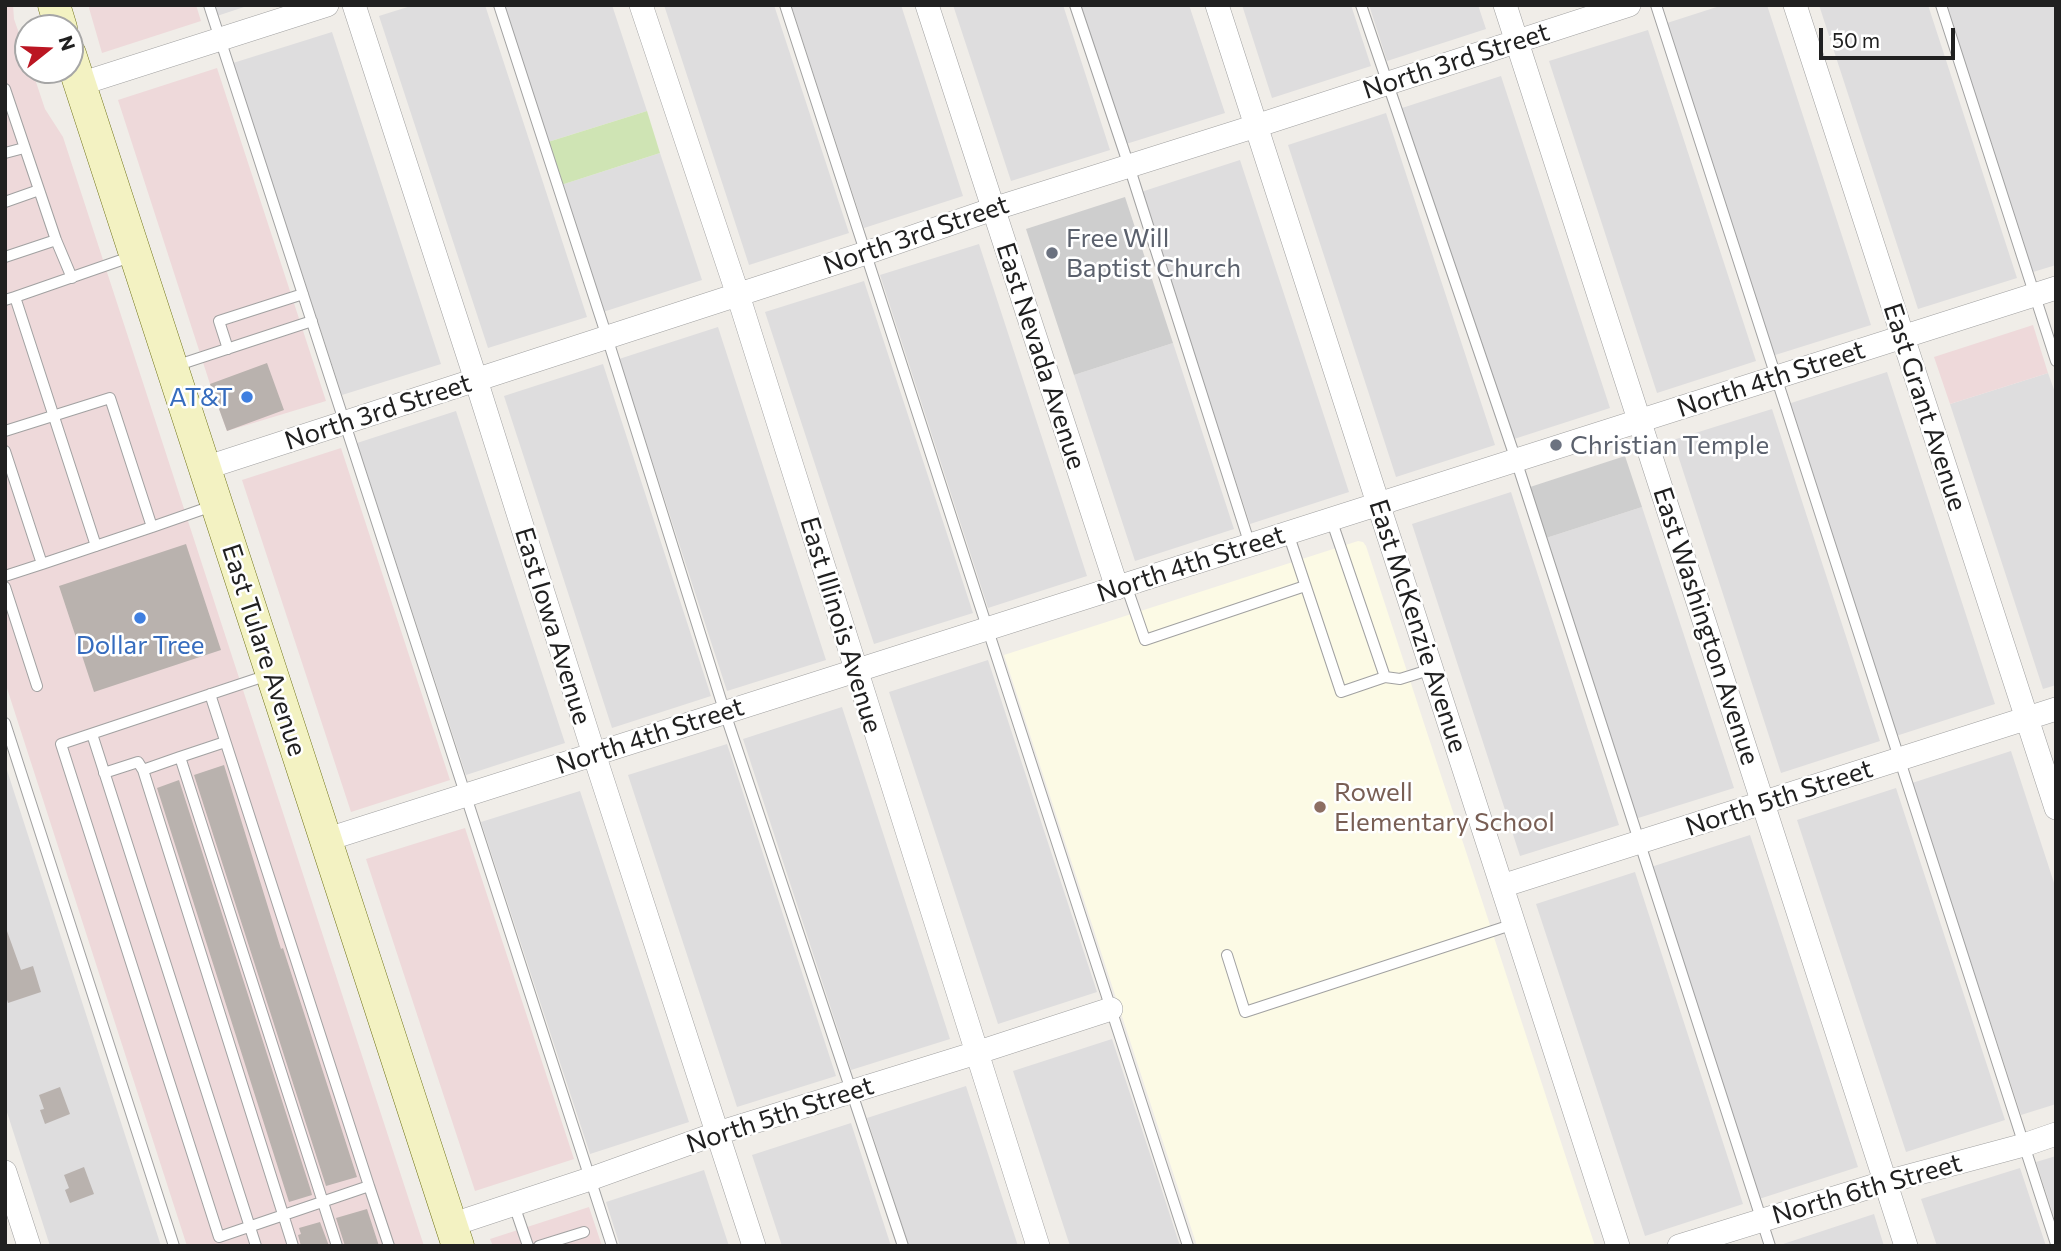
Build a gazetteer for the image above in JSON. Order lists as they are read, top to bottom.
{
  "streets": {
    "main road": ["East Tulare Avenue"],
    "street": [
      "North 3rd Street",
      "East Nevada Avenue",
      "North 4th Street",
      "East Grant Avenue",
      "East Illinois Avenue",
      "East Iowa Avenue",
      "East McKenzie Avenue",
      "East Washington Avenue",
      "North 5th Street",
      "North 6th Street"
    ]
  },
  "crossings": [
    ["North 3rd Street", "East Nevada Avenue"],
    ["North 3rd Street", "East Illinois Avenue"],
    ["North 3rd Street", "East Iowa Avenue"],
    ["North 3rd Street", "East McKenzie Avenue"],
    ["North 3rd Street", "East Washington Avenue"],
    ["North 3rd Street", "East Tulare Avenue"],
    ["East Nevada Avenue", "North 4th Street"],
    ["North 4th Street", "East Grant Avenue"],
    ["North 4th Street", "East Illinois Avenue"],
    ["North 4th Street", "East Iowa Avenue"],
    ["North 4th Street", "East McKenzie Avenue"],
    ["North 4th Street", "East Washington Avenue"],
    ["North 4th Street", "East Tulare Avenue"],
    ["East Grant Avenue", "North 5th Street"],
    ["East Illinois Avenue", "North 5th Street"],
    ["East Iowa Avenue", "North 5th Street"],
    ["East McKenzie Avenue", "North 5th Street"],
    ["East Washington Avenue", "North 5th Street"],
    ["East Washington Avenue", "North 6th Street"],
    ["East Tulare Avenue", "North 5th Street"]
  ],
  "places": [
    "Free Will Baptist Church",
    "AT&T",
    "Christian Temple",
    "Dollar Tree",
    "Rowell Elementary School"
  ],
  "scale_bar": "50 m",
  "north": "right"
}
